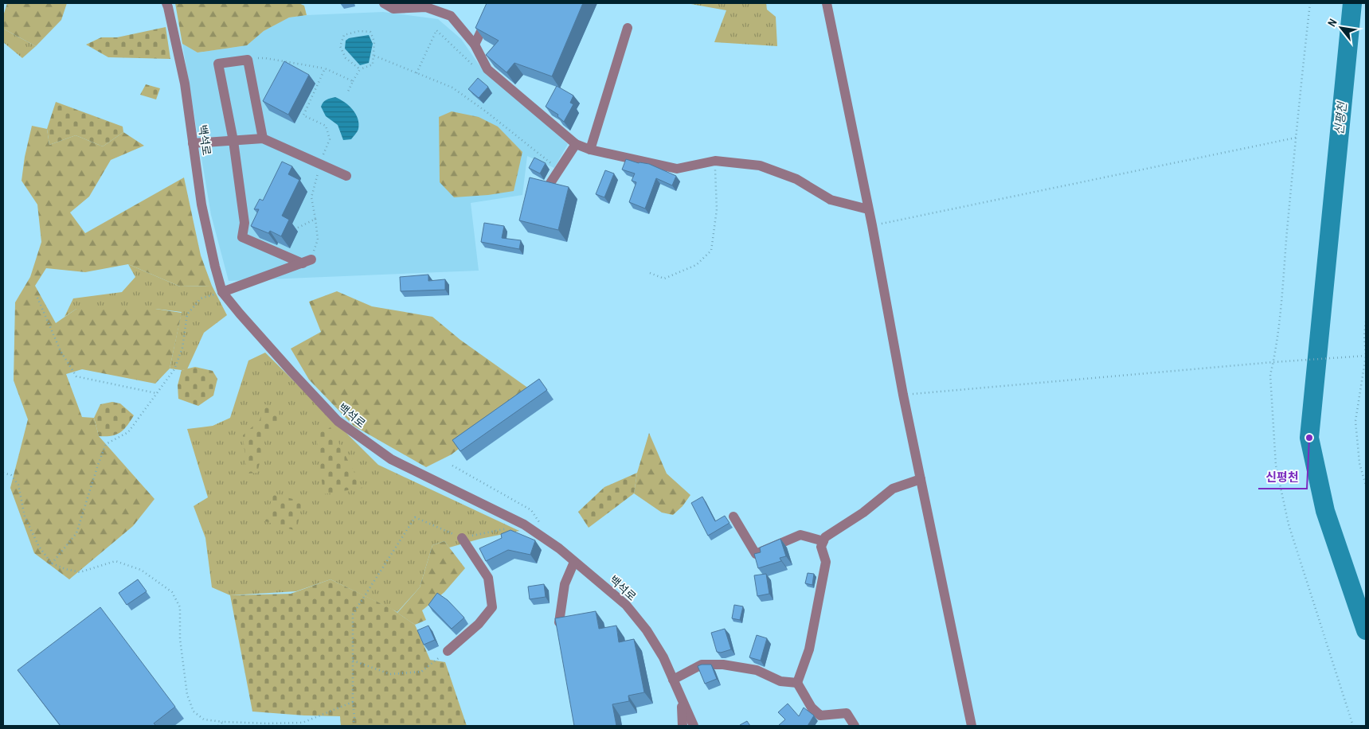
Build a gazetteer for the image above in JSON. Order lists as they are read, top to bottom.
{
  "streets": {
    "street": ["백석로"]
  },
  "water": ["신평천"],
  "places": ["신평천"],
  "north": "top left"
}
